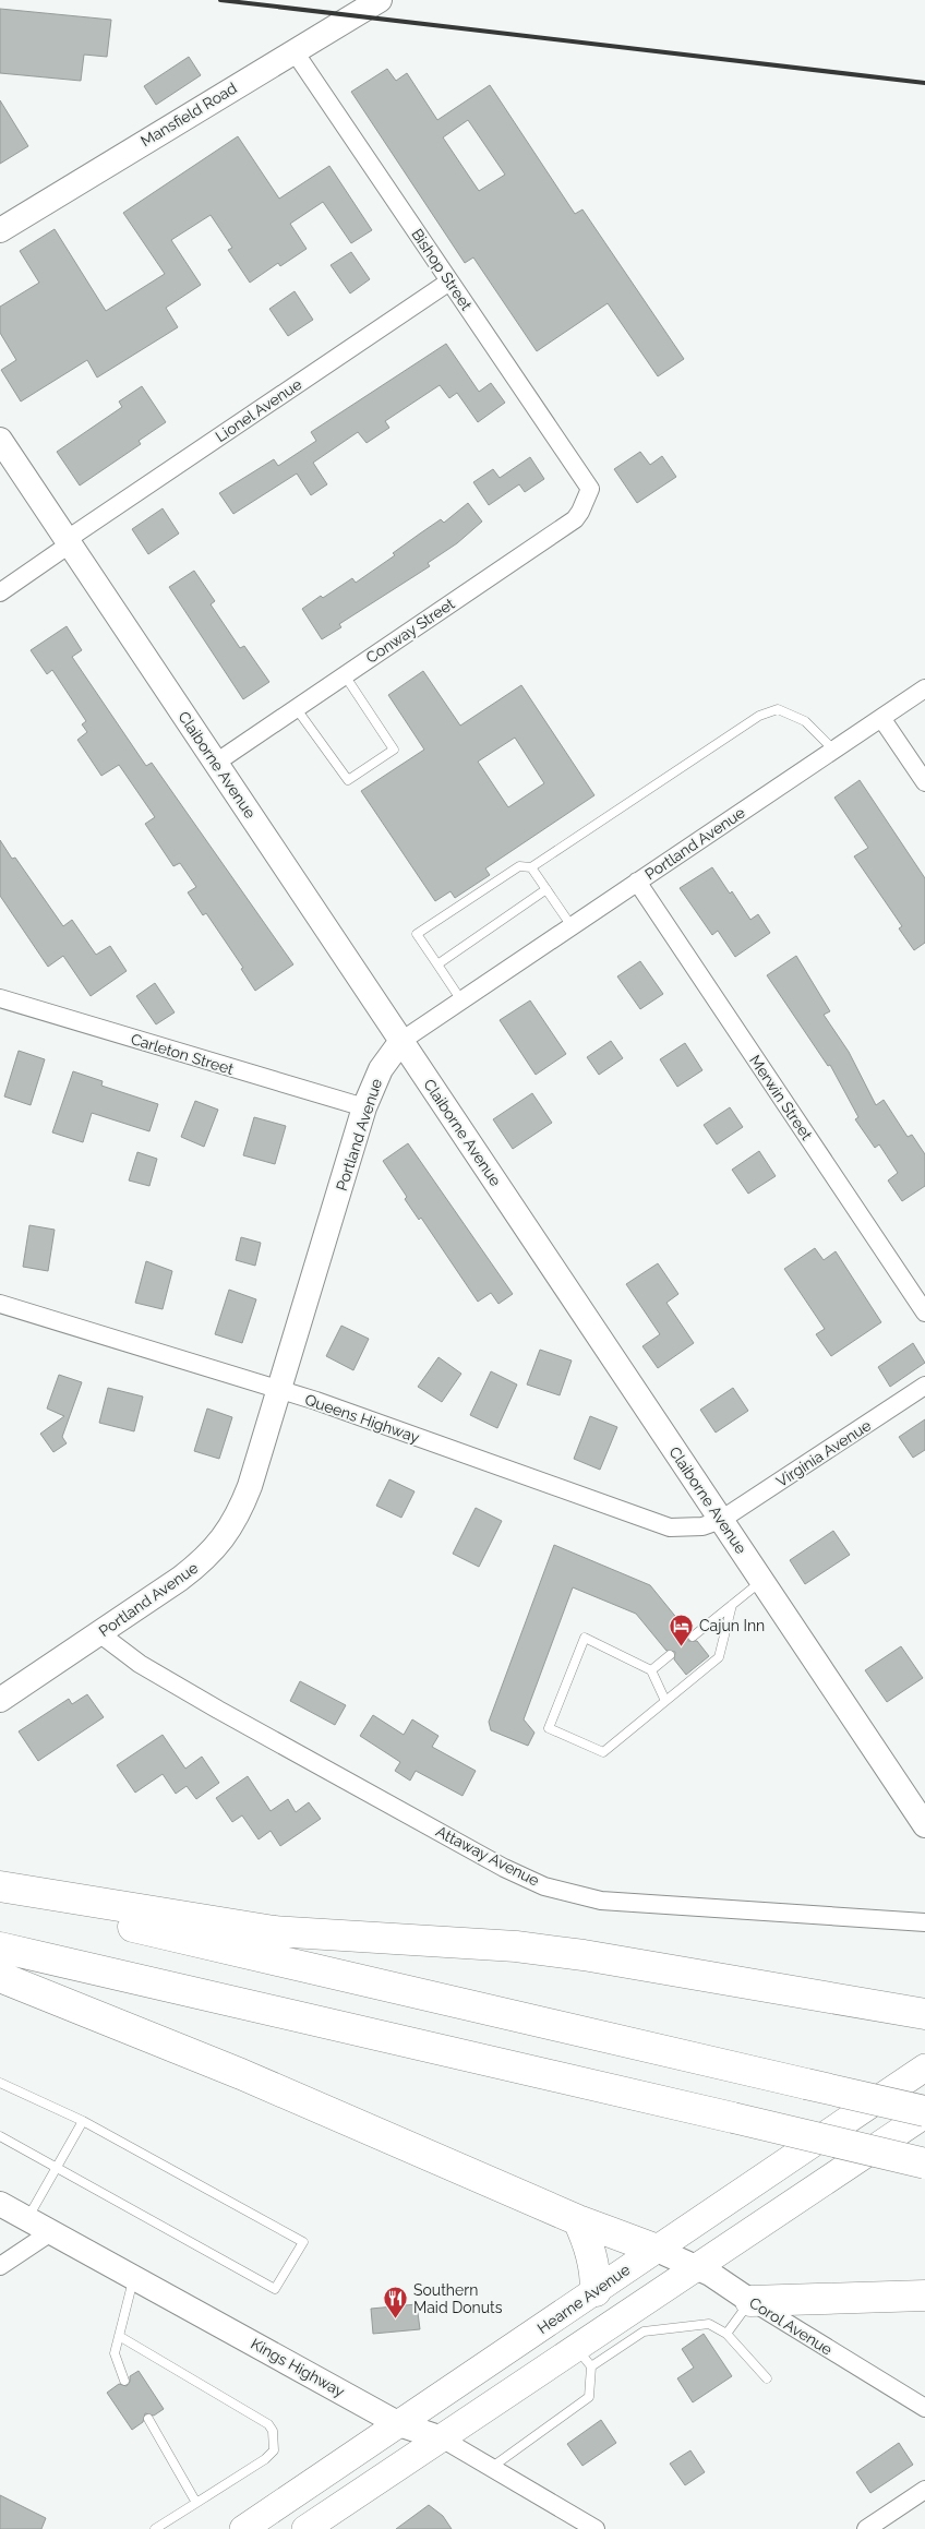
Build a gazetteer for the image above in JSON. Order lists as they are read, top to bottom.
{
  "streets": {
    "main road": ["Hearne Avenue"],
    "street": [
      "Mansfield Road",
      "Bishop Street",
      "Lionel Avenue",
      "Conway Street",
      "Claiborne Avenue",
      "Portland Avenue",
      "Carleton Street",
      "Merwin Street",
      "Queens Highway",
      "Virginia Avenue",
      "Attaway Avenue",
      "Corol Avenue",
      "Kings Highway"
    ]
  },
  "crossings": [
    ["Mansfield Road", "Bishop Street"],
    ["Bishop Street", "Lionel Avenue"],
    ["Bishop Street", "Conway Street"],
    ["Lionel Avenue", "Claiborne Avenue"],
    ["Conway Street", "Claiborne Avenue"],
    ["Claiborne Avenue", "Portland Avenue"],
    ["Claiborne Avenue", "Queens Highway"],
    ["Claiborne Avenue", "Virginia Avenue"],
    ["Portland Avenue", "Carleton Street"],
    ["Portland Avenue", "Merwin Street"],
    ["Portland Avenue", "Queens Highway"],
    ["Portland Avenue", "Attaway Avenue"],
    ["Queens Highway", "Virginia Avenue"],
    ["Hearne Avenue", "Corol Avenue"],
    ["Hearne Avenue", "Kings Highway"]
  ],
  "places": {
    "hotel": ["Cajun Inn"],
    "restaurant": ["Southern Maid Donuts"]
  }
}
